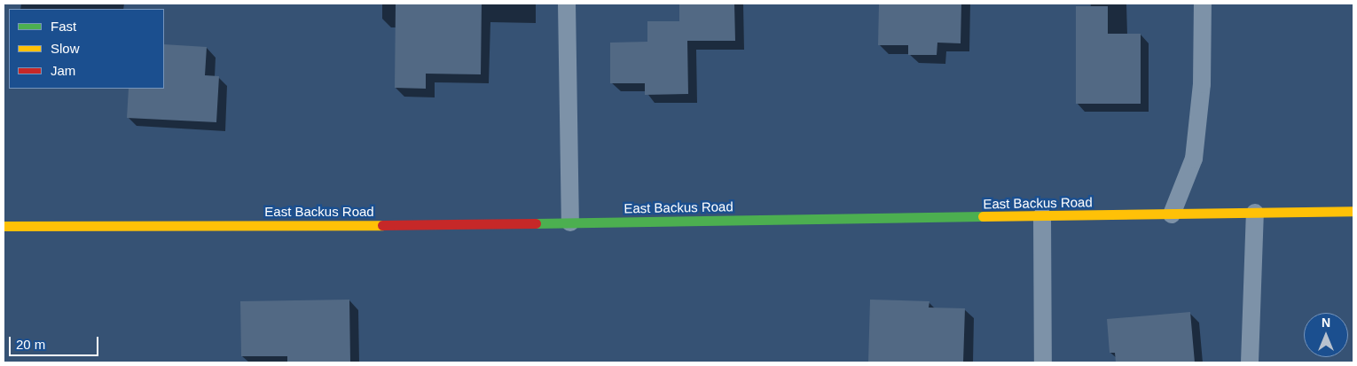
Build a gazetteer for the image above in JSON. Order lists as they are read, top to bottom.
{
  "streets": {
    "street": ["East Backus Road"]
  },
  "legend": ["Fast", "Slow", "Jam"],
  "scale_bar": "20 m",
  "north": "top"
}
